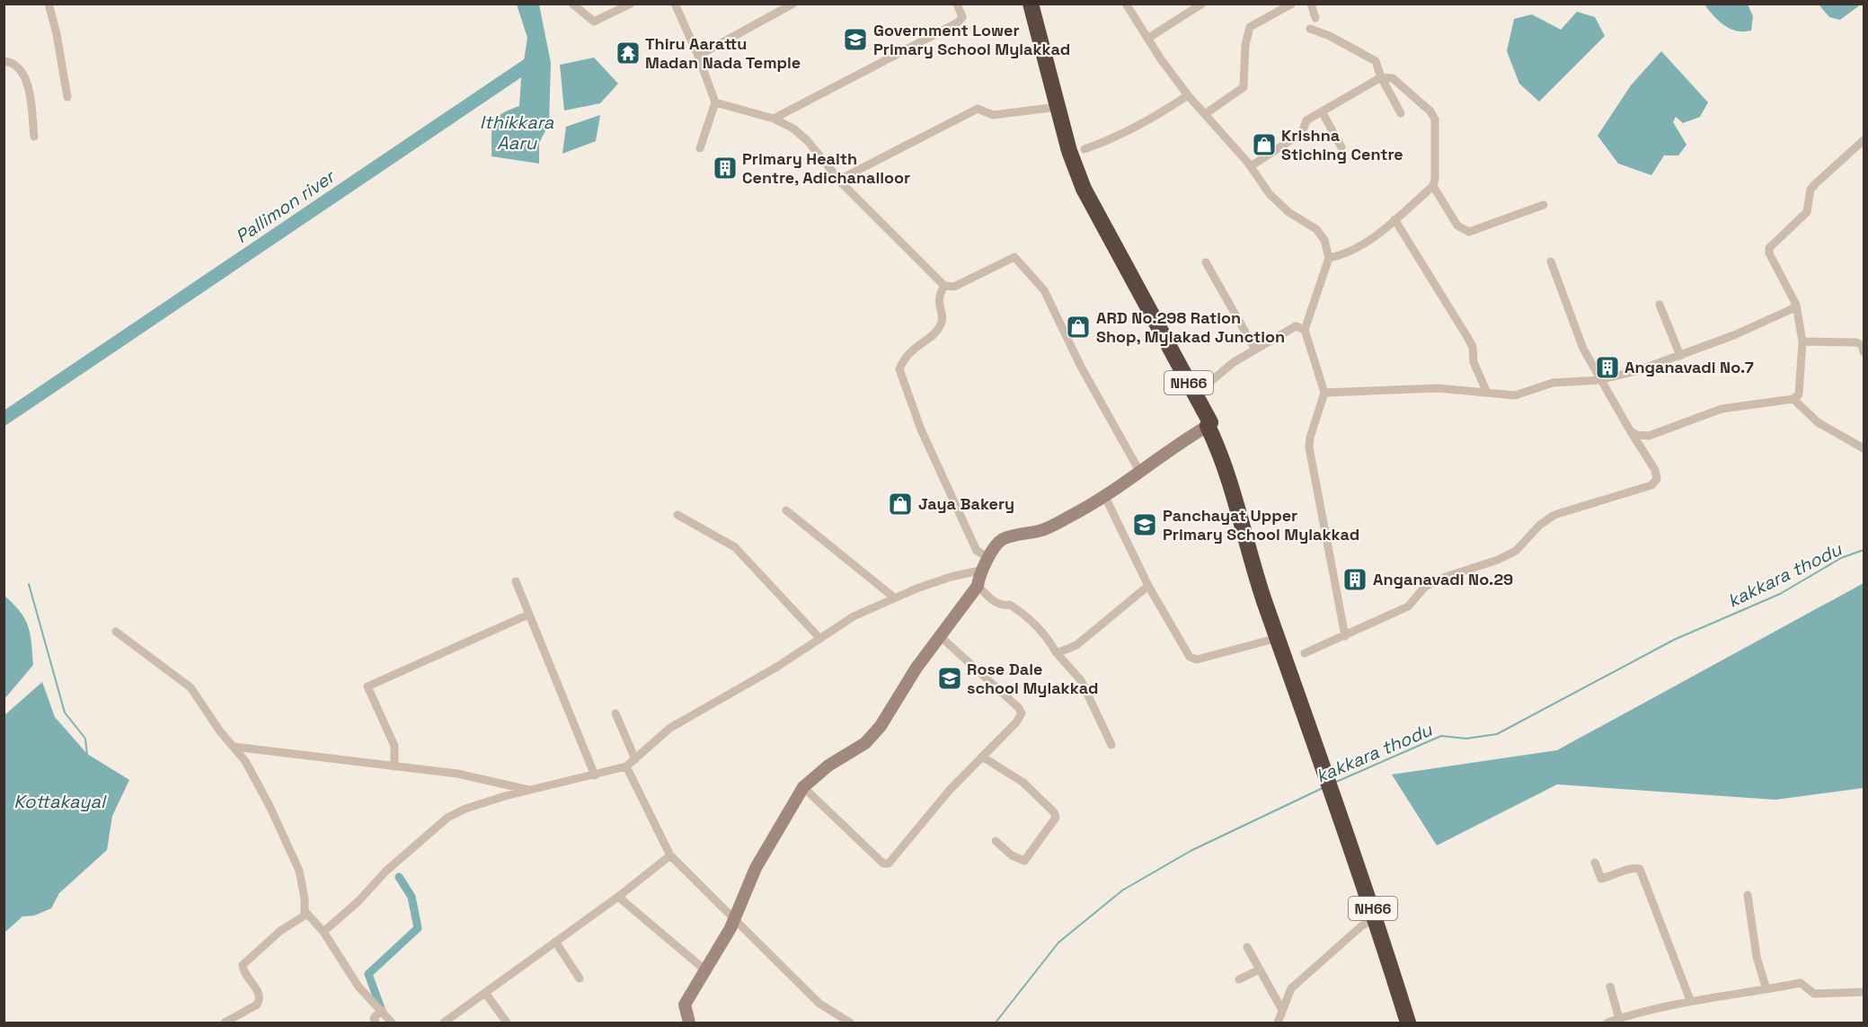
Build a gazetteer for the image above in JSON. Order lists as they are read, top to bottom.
{
  "streets": {
    "highway": ["NH66"]
  },
  "water": [
    "Ithikkara Aaru",
    "Pallimon river",
    "kakkara thodu",
    "Kottakayal"
  ],
  "places": {
    "school or university": ["Government Lower Primary School Mylakkad", "Panchayat Upper Primary School Mylakkad", "Rose Dale school Mylakkad"],
    "temple": ["Thiru Aarattu Madan Nada Temple"],
    "shop": ["Krishna Stiching Centre", "ARD No.298 Ration Shop, Mylakad Junction", "Jaya Bakery"],
    "building": ["Primary Health Centre, Adichanalloor", "Anganavadi No.7", "Anganavadi No.29"]
  }
}
